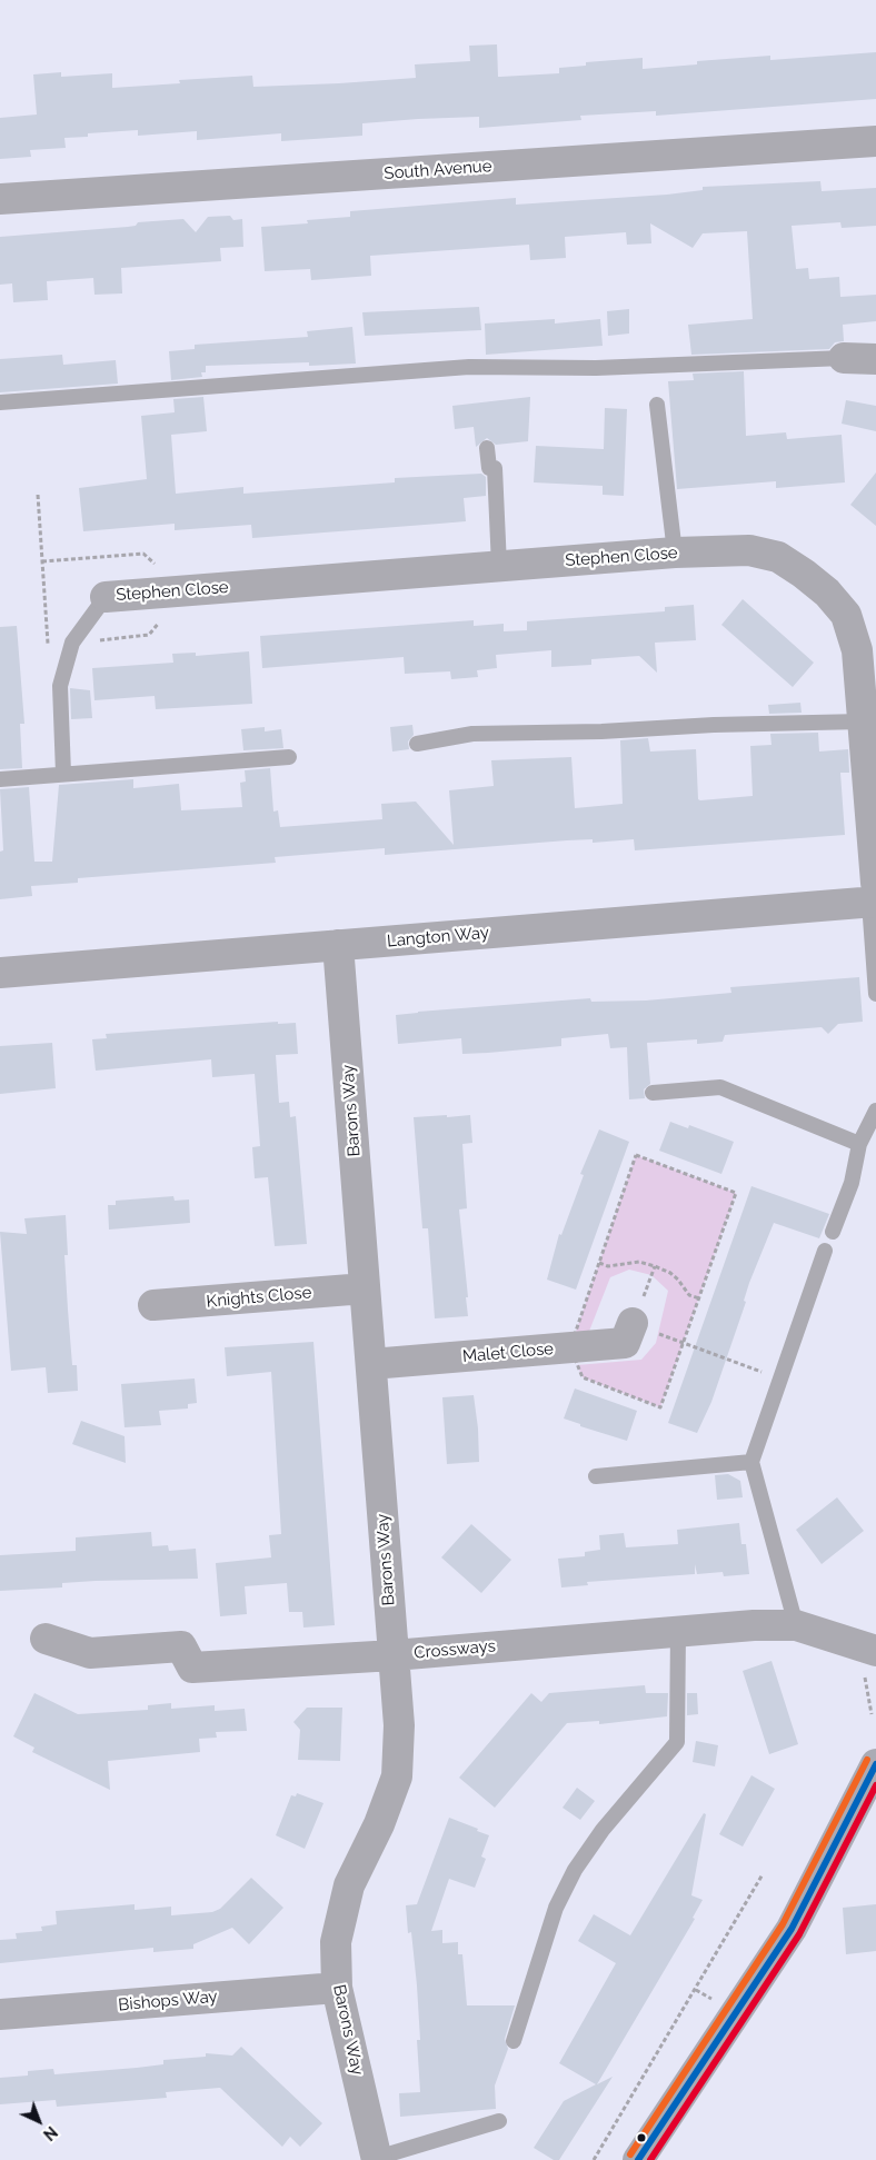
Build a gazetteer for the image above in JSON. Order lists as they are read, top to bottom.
{
  "streets": {
    "street": [
      "South Avenue",
      "Stephen Close",
      "Langton Way",
      "Barons Way",
      "Knights Close",
      "Malet Close",
      "Crossways",
      "Bishops Way"
    ]
  },
  "crossings": [
    ["Stephen Close", "Langton Way"],
    ["Langton Way", "Barons Way"],
    ["Barons Way", "Knights Close"],
    ["Barons Way", "Malet Close"],
    ["Barons Way", "Crossways"],
    ["Barons Way", "Bishops Way"]
  ],
  "north": "bottom right"
}
